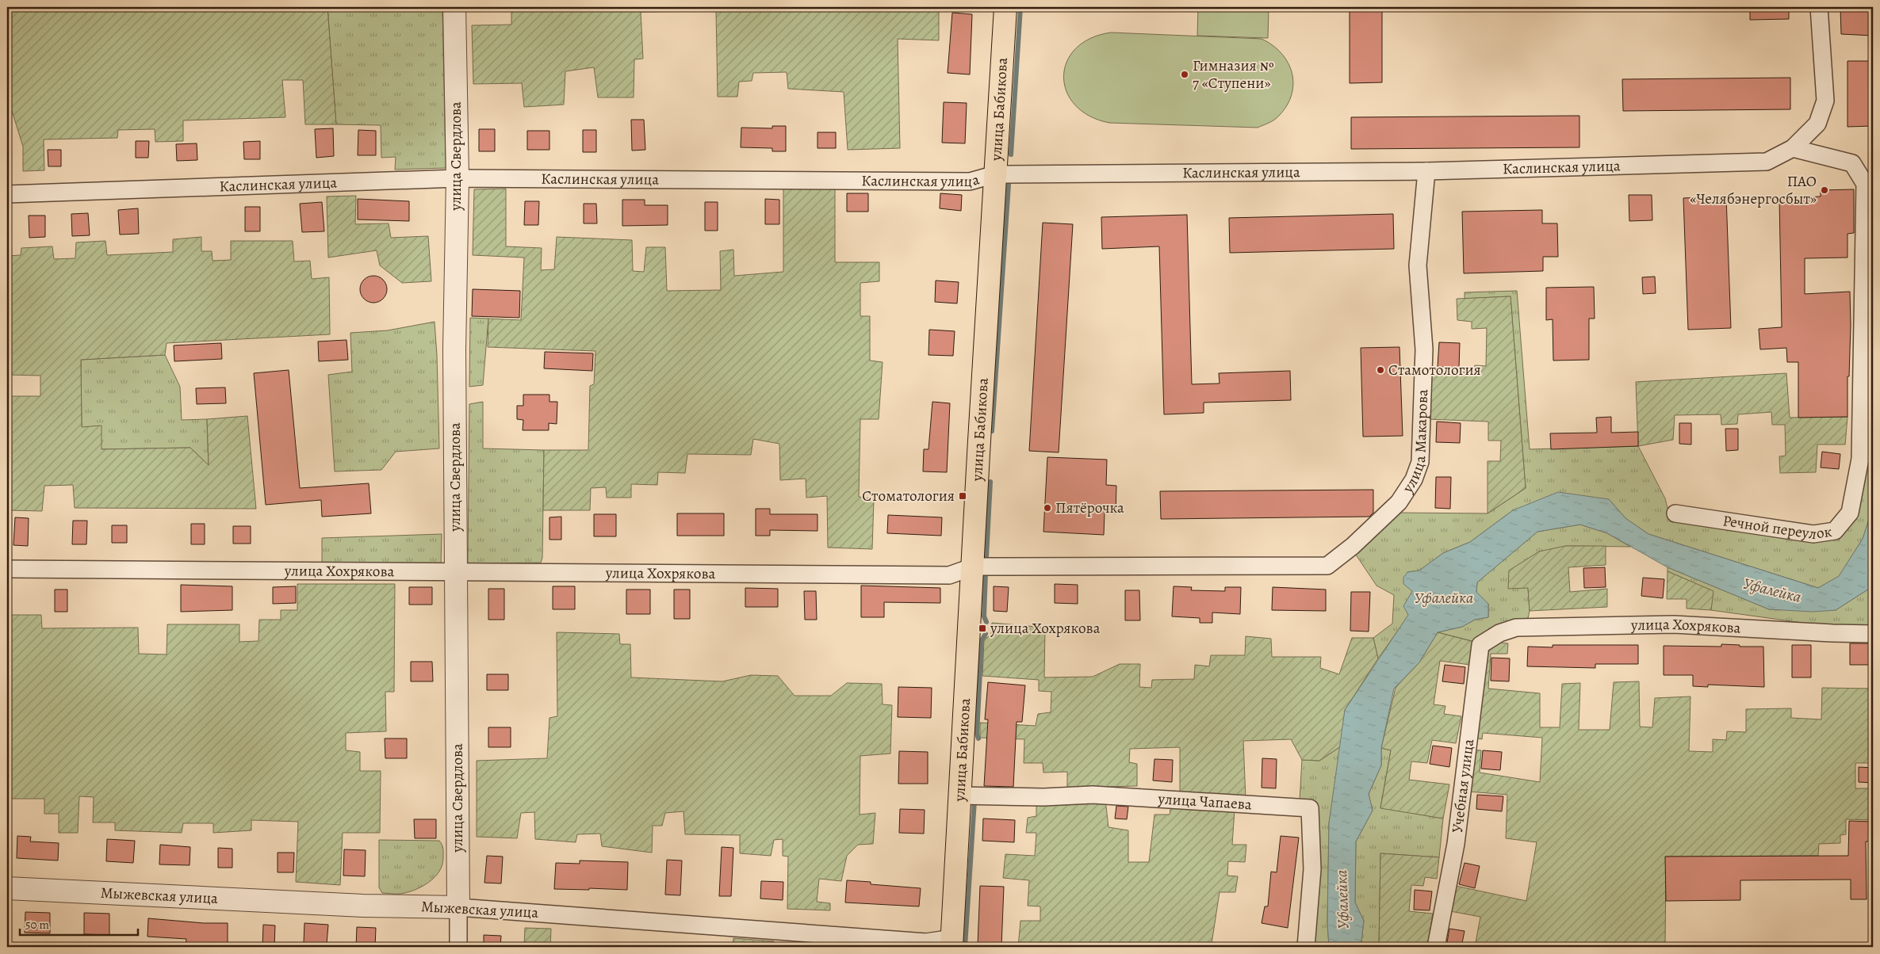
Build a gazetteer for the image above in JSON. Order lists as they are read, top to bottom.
{
  "streets": {
    "main road": ["улица Бабикова"],
    "street": [
      "улица Свердлова",
      "Каслинская улица",
      "улица Макарова",
      "Речной переулок",
      "улица Хохрякова",
      "Учебная улица",
      "улица Чапаева",
      "Мыжевская улица"
    ]
  },
  "crossings": [
    ["улица Бабикова", "Каслинская улица"],
    ["улица Бабикова", "улица Хохрякова"],
    ["улица Бабикова", "улица Чапаева"],
    ["улица Бабикова", "Мыжевская улица"],
    ["улица Свердлова", "Каслинская улица"],
    ["улица Свердлова", "улица Хохрякова"],
    ["улица Свердлова", "Мыжевская улица"],
    ["Каслинская улица", "улица Макарова"],
    ["Каслинская улица", "Речной переулок"],
    ["улица Макарова", "улица Хохрякова"],
    ["улица Хохрякова", "Учебная улица"]
  ],
  "water": ["Уфалейка"],
  "places": {
    "other": [
      "Гимназия № 7 «Ступени»",
      "ПАО «Челябэнергосбыт»",
      "Стамотология",
      "Пятёрочка"
    ],
    "transit": ["Стоматология", "улица Хохрякова"]
  },
  "scale_bar": "50 m"
}
